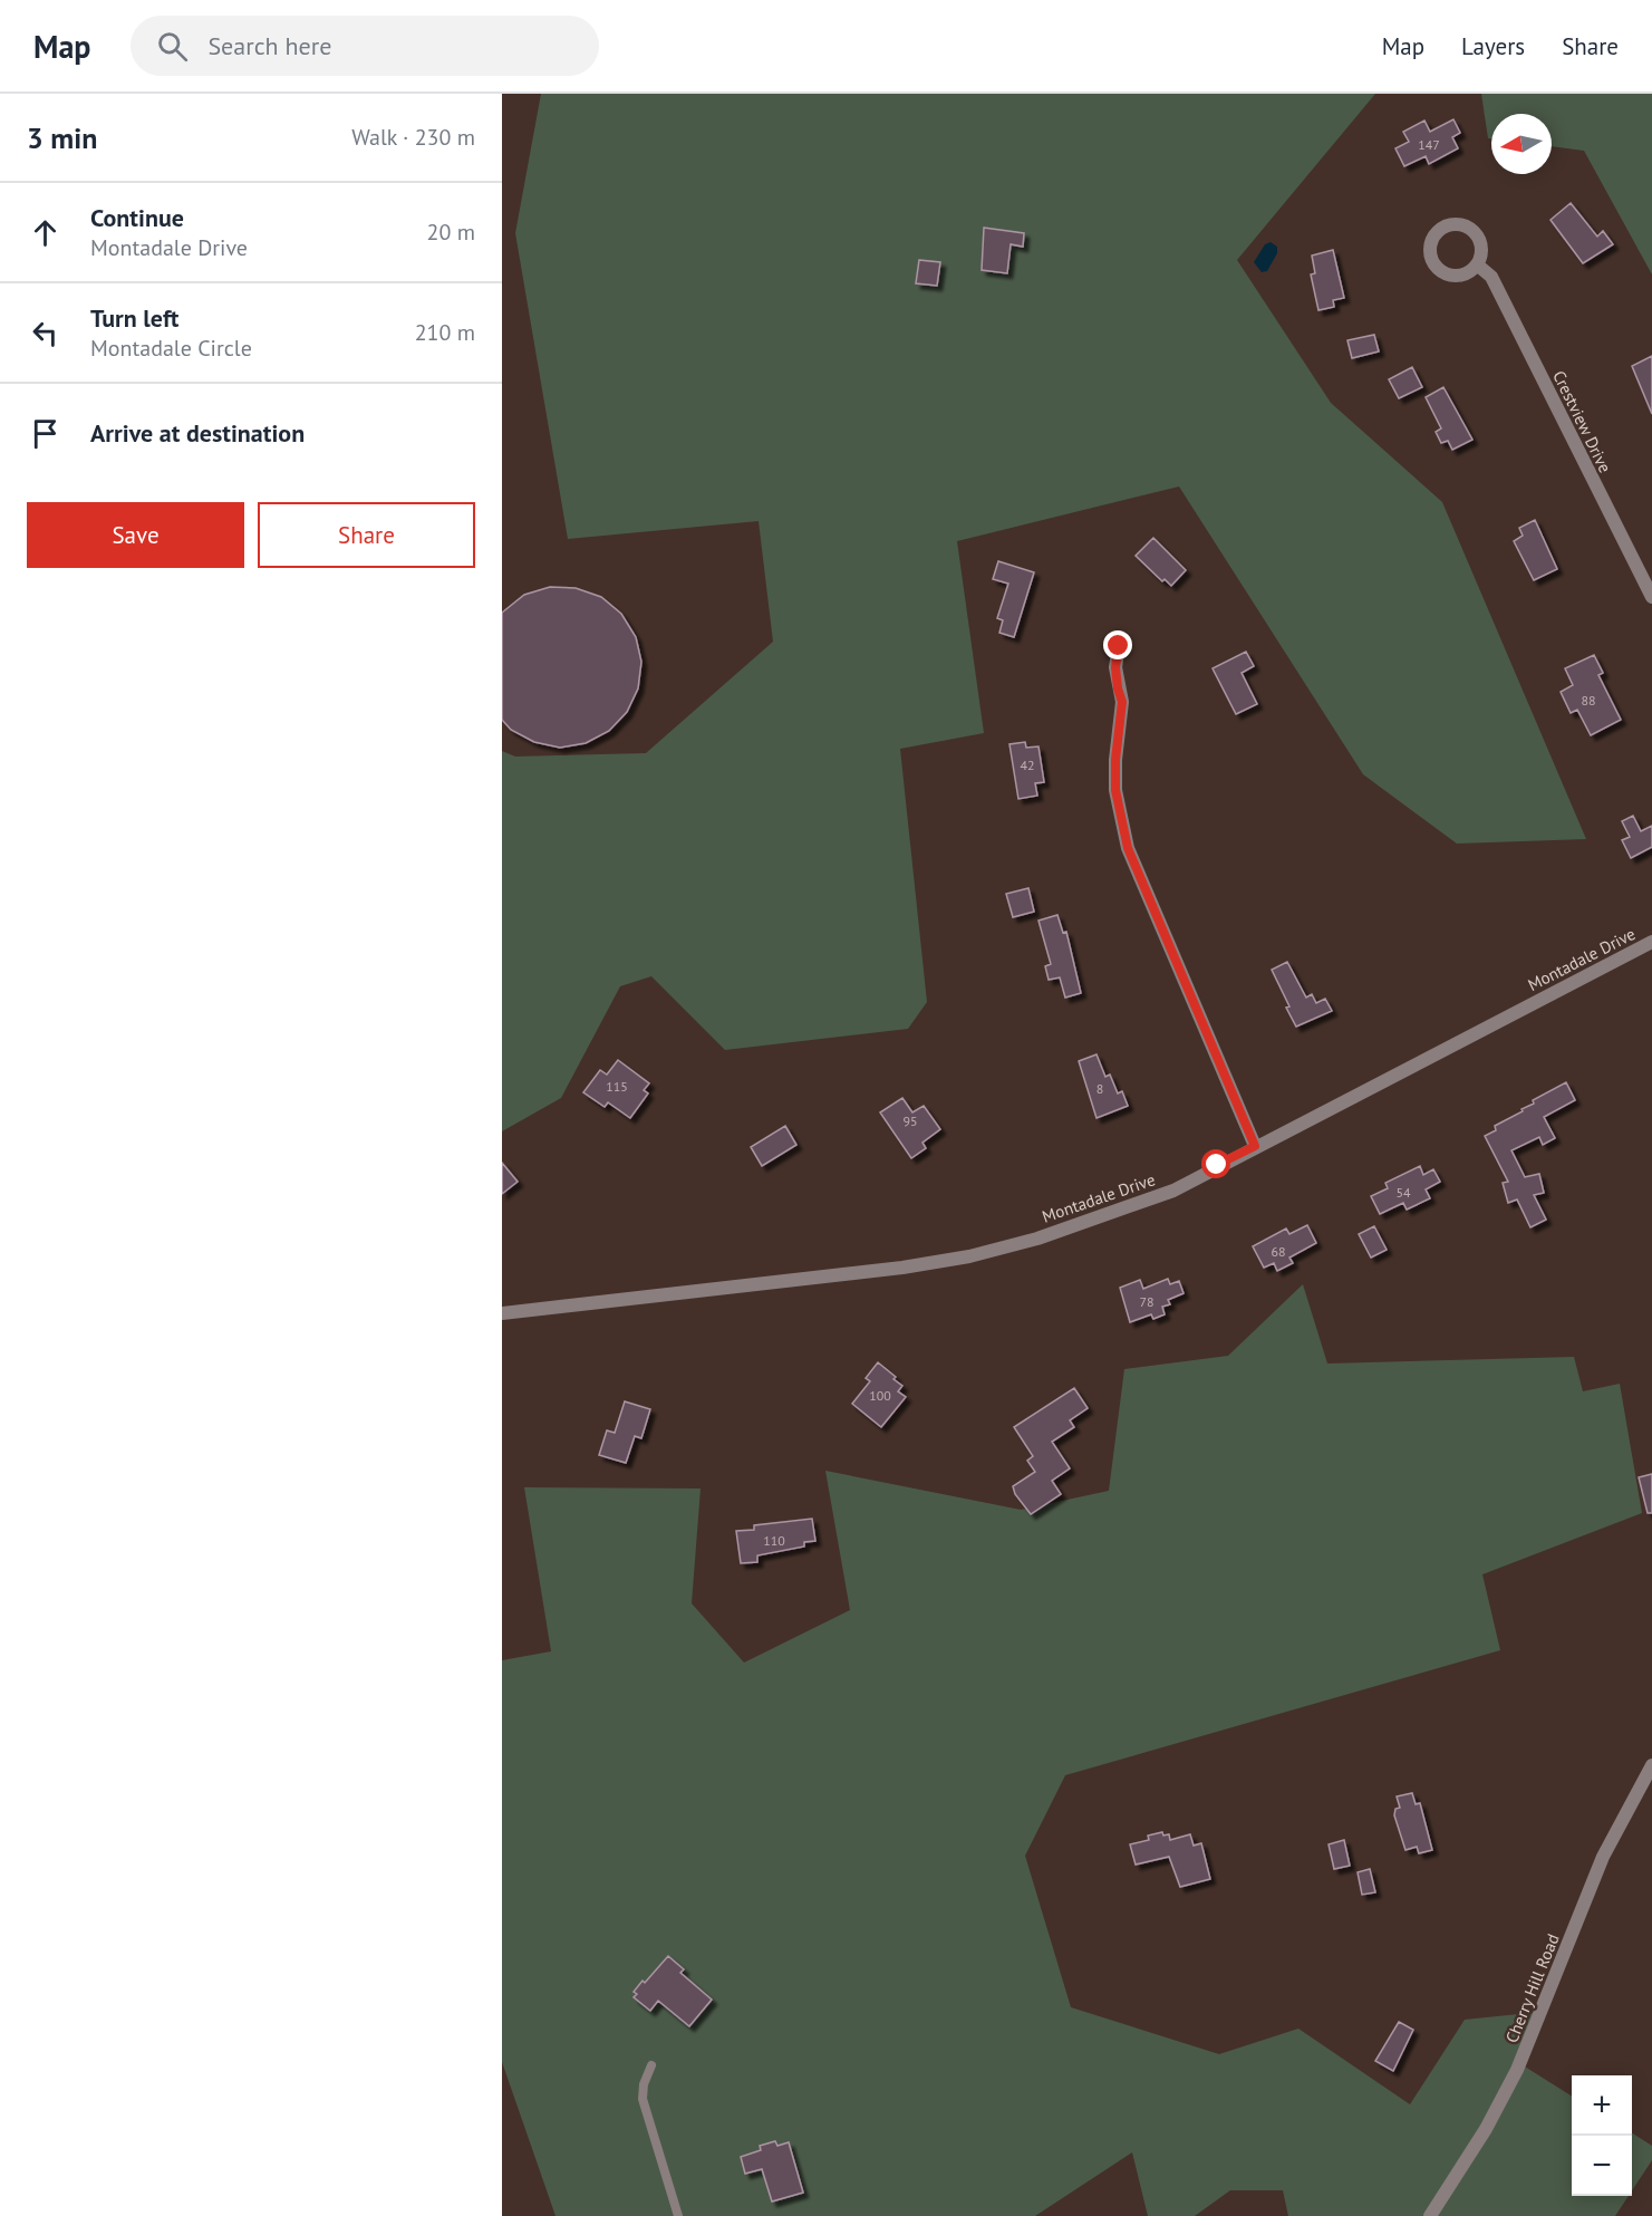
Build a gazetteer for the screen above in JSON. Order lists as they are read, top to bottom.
{
  "streets": {
    "street": ["Crestview Drive", "Montadale Drive", "Cherry Hill Road"]
  },
  "house_numbers": [
    "147",
    "88",
    "42",
    "115",
    "8",
    "95",
    "54",
    "68",
    "78",
    "100",
    "110"
  ],
  "north": "left",
  "page": {
    "header": "Map",
    "search": "Search here",
    "nav": ["Map", "Layers", "Share"],
    "heading": ["3 min", "Walk · 230 m"],
    "list": [
      ["Continue", "Montadale Drive", "20 m"],
      ["Turn left", "Montadale Circle", "210 m"],
      "Arrive at destination"
    ],
    "buttons": ["Save", "Share"],
    "map_buttons": ["+", "−"]
  }
}
